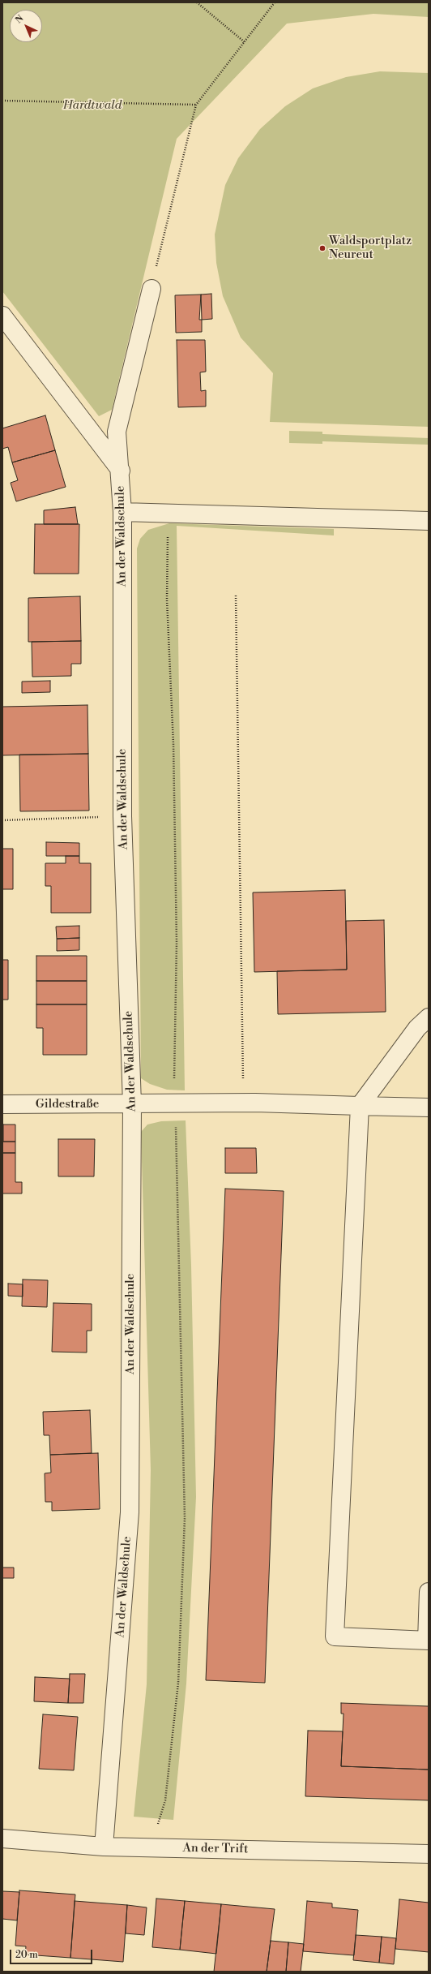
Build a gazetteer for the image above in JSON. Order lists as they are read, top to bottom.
{
  "streets": {
    "street": ["An der Waldschule", "Gildestraße", "An der Trift"]
  },
  "crossings": [
    ["An der Waldschule", "Gildestraße"],
    ["An der Waldschule", "An der Trift"]
  ],
  "parks": ["Hardtwald"],
  "places": ["Waldsportplatz Neureut"],
  "scale_bar": "20 m",
  "north": "top left"
}
